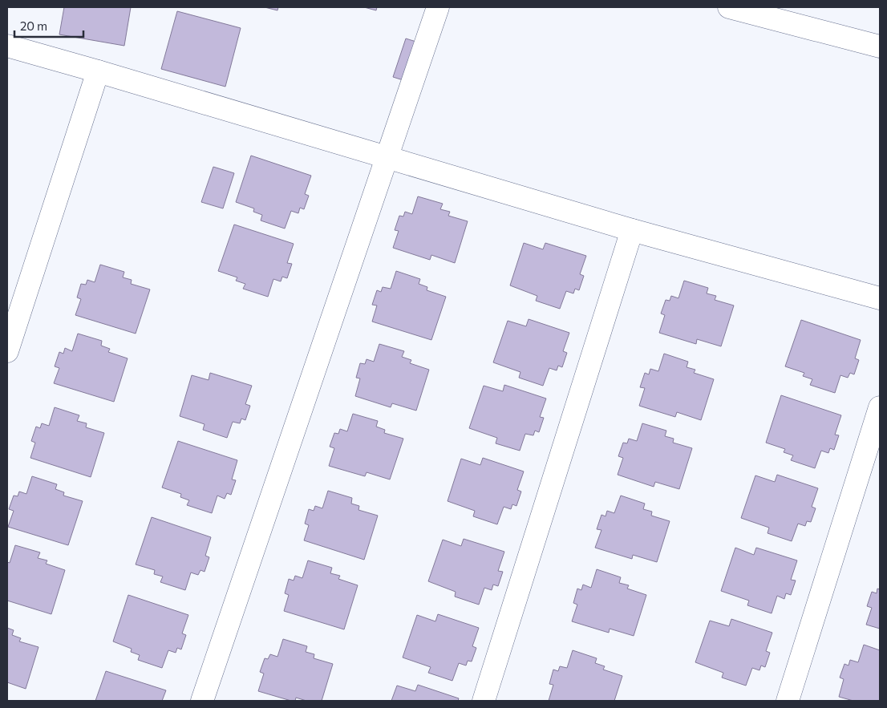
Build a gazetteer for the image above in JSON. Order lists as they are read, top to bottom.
{
  "scale_bar": "20 m"
}
